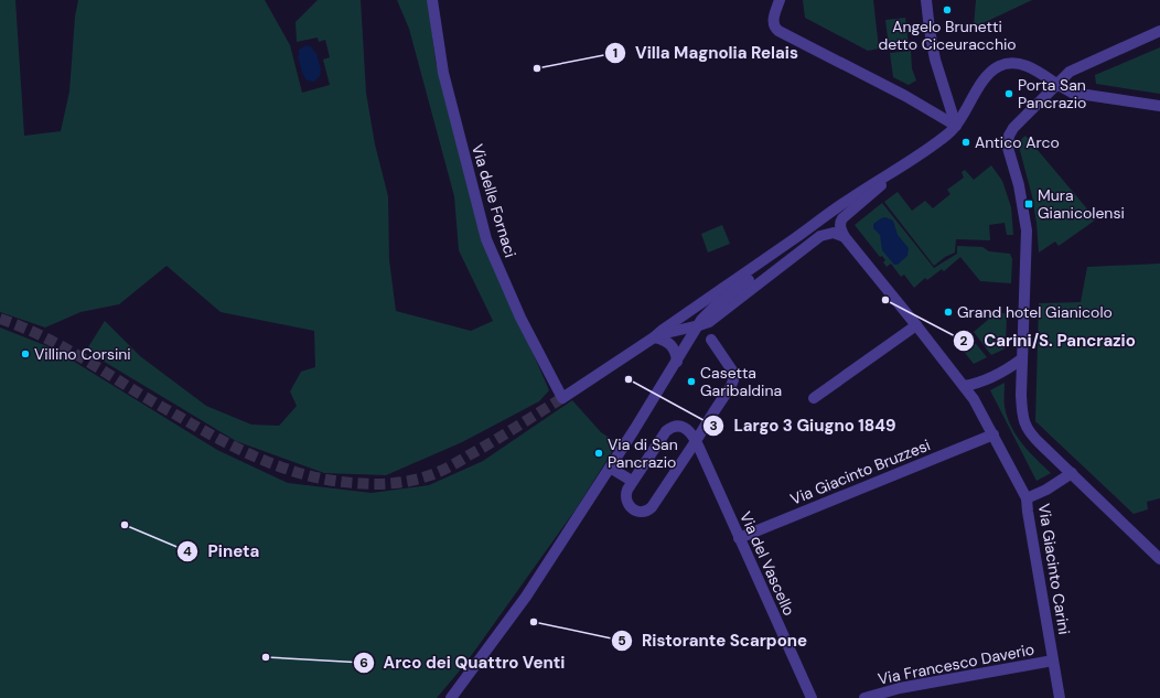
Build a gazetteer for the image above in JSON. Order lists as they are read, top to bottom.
{
  "streets": {
    "street": [
      "Via delle Fornaci",
      "Via Giacinto Bruzzesi",
      "Via del Vascello",
      "Via Giacinto Carini",
      "Via Francesco Daverio"
    ]
  },
  "crossings": [
    ["Via Giacinto Bruzzesi", "Via del Vascello"],
    ["Via Giacinto Bruzzesi", "Via Giacinto Carini"],
    ["Via Giacinto Carini", "Via Francesco Daverio"]
  ],
  "places": {
    "other": [
      "Angelo Brunetti detto Ciceuracchio",
      "Villa Magnolia Relais",
      "Porta San Pancrazio",
      "Antico Arco",
      "Carini/S. Pancrazio",
      "Grand hotel Gianicolo",
      "Villino Corsini",
      "Largo 3 Giugno 1849",
      "Casetta Garibaldina",
      "Via di San Pancrazio",
      "Pineta",
      "Ristorante Scarpone",
      "Arco dei Quattro Venti"
    ],
    "transit": ["Mura Gianicolensi"]
  }
}
